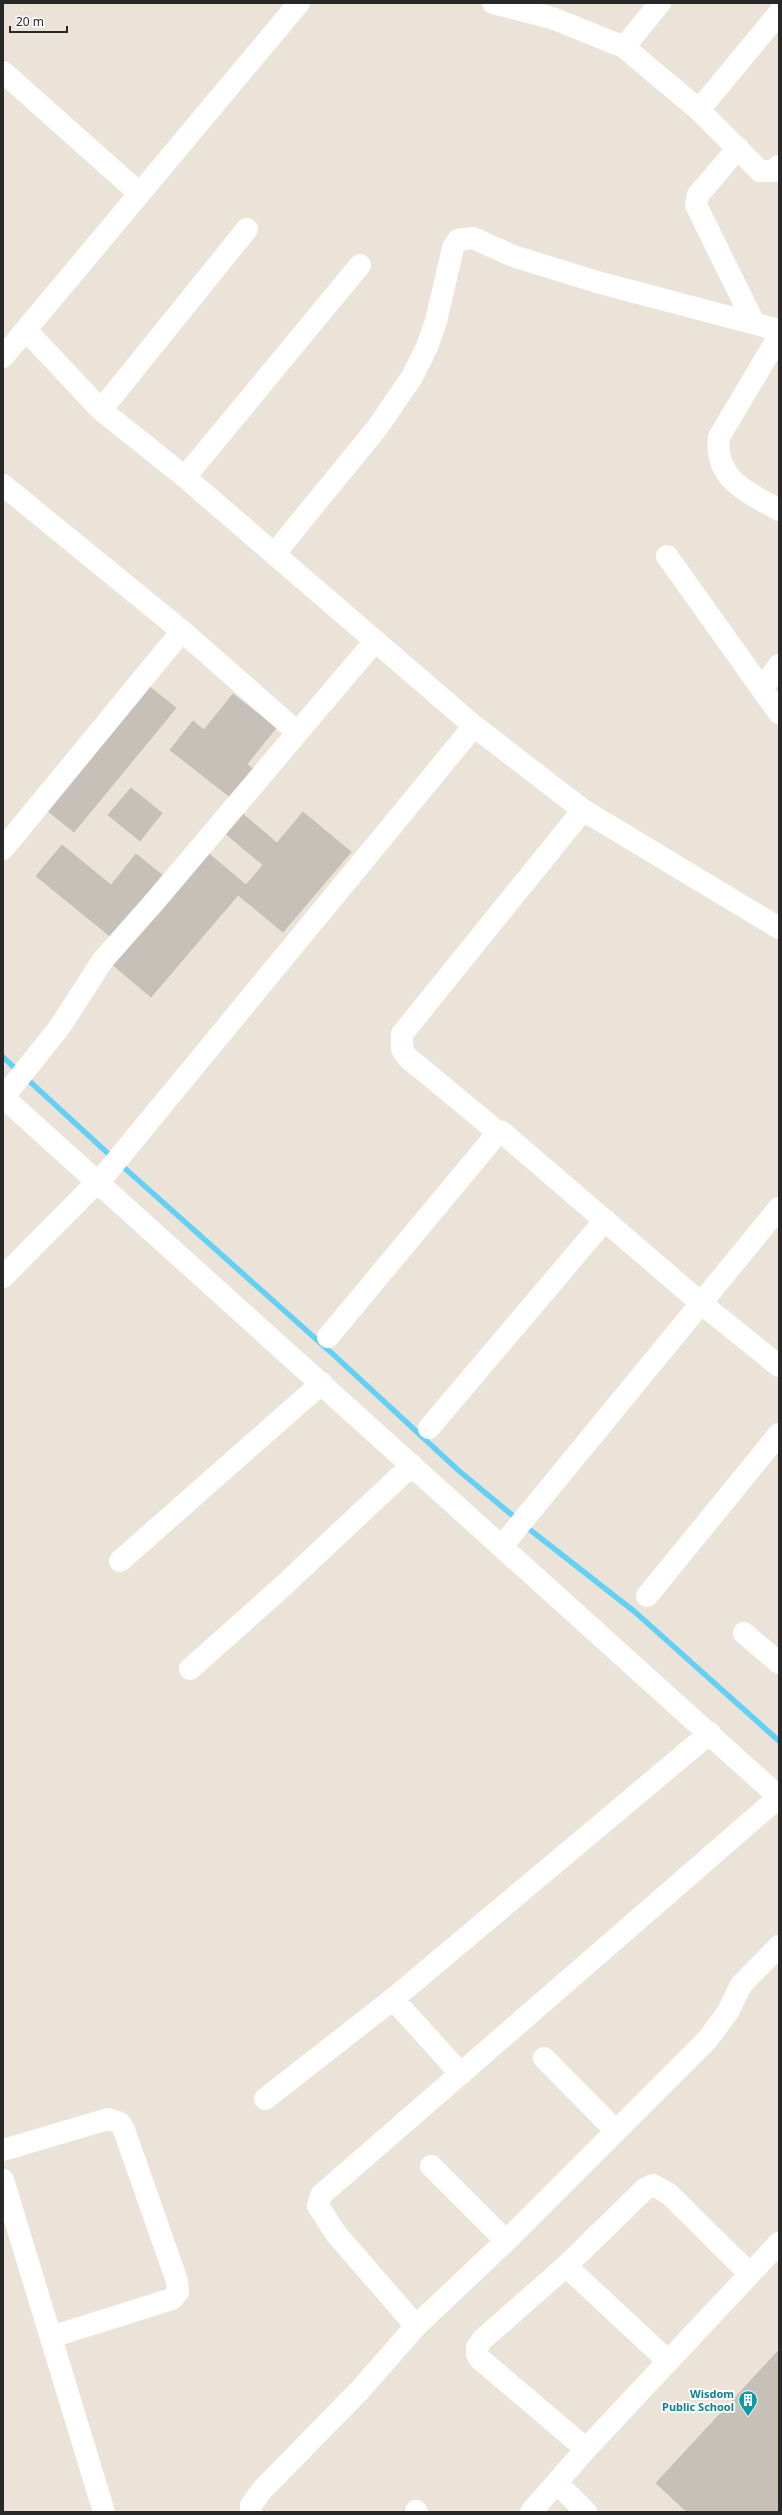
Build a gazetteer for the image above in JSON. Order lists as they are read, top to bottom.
{
  "places": {
    "building": ["Wisdom Public School"]
  },
  "scale_bar": "20 m"
}
